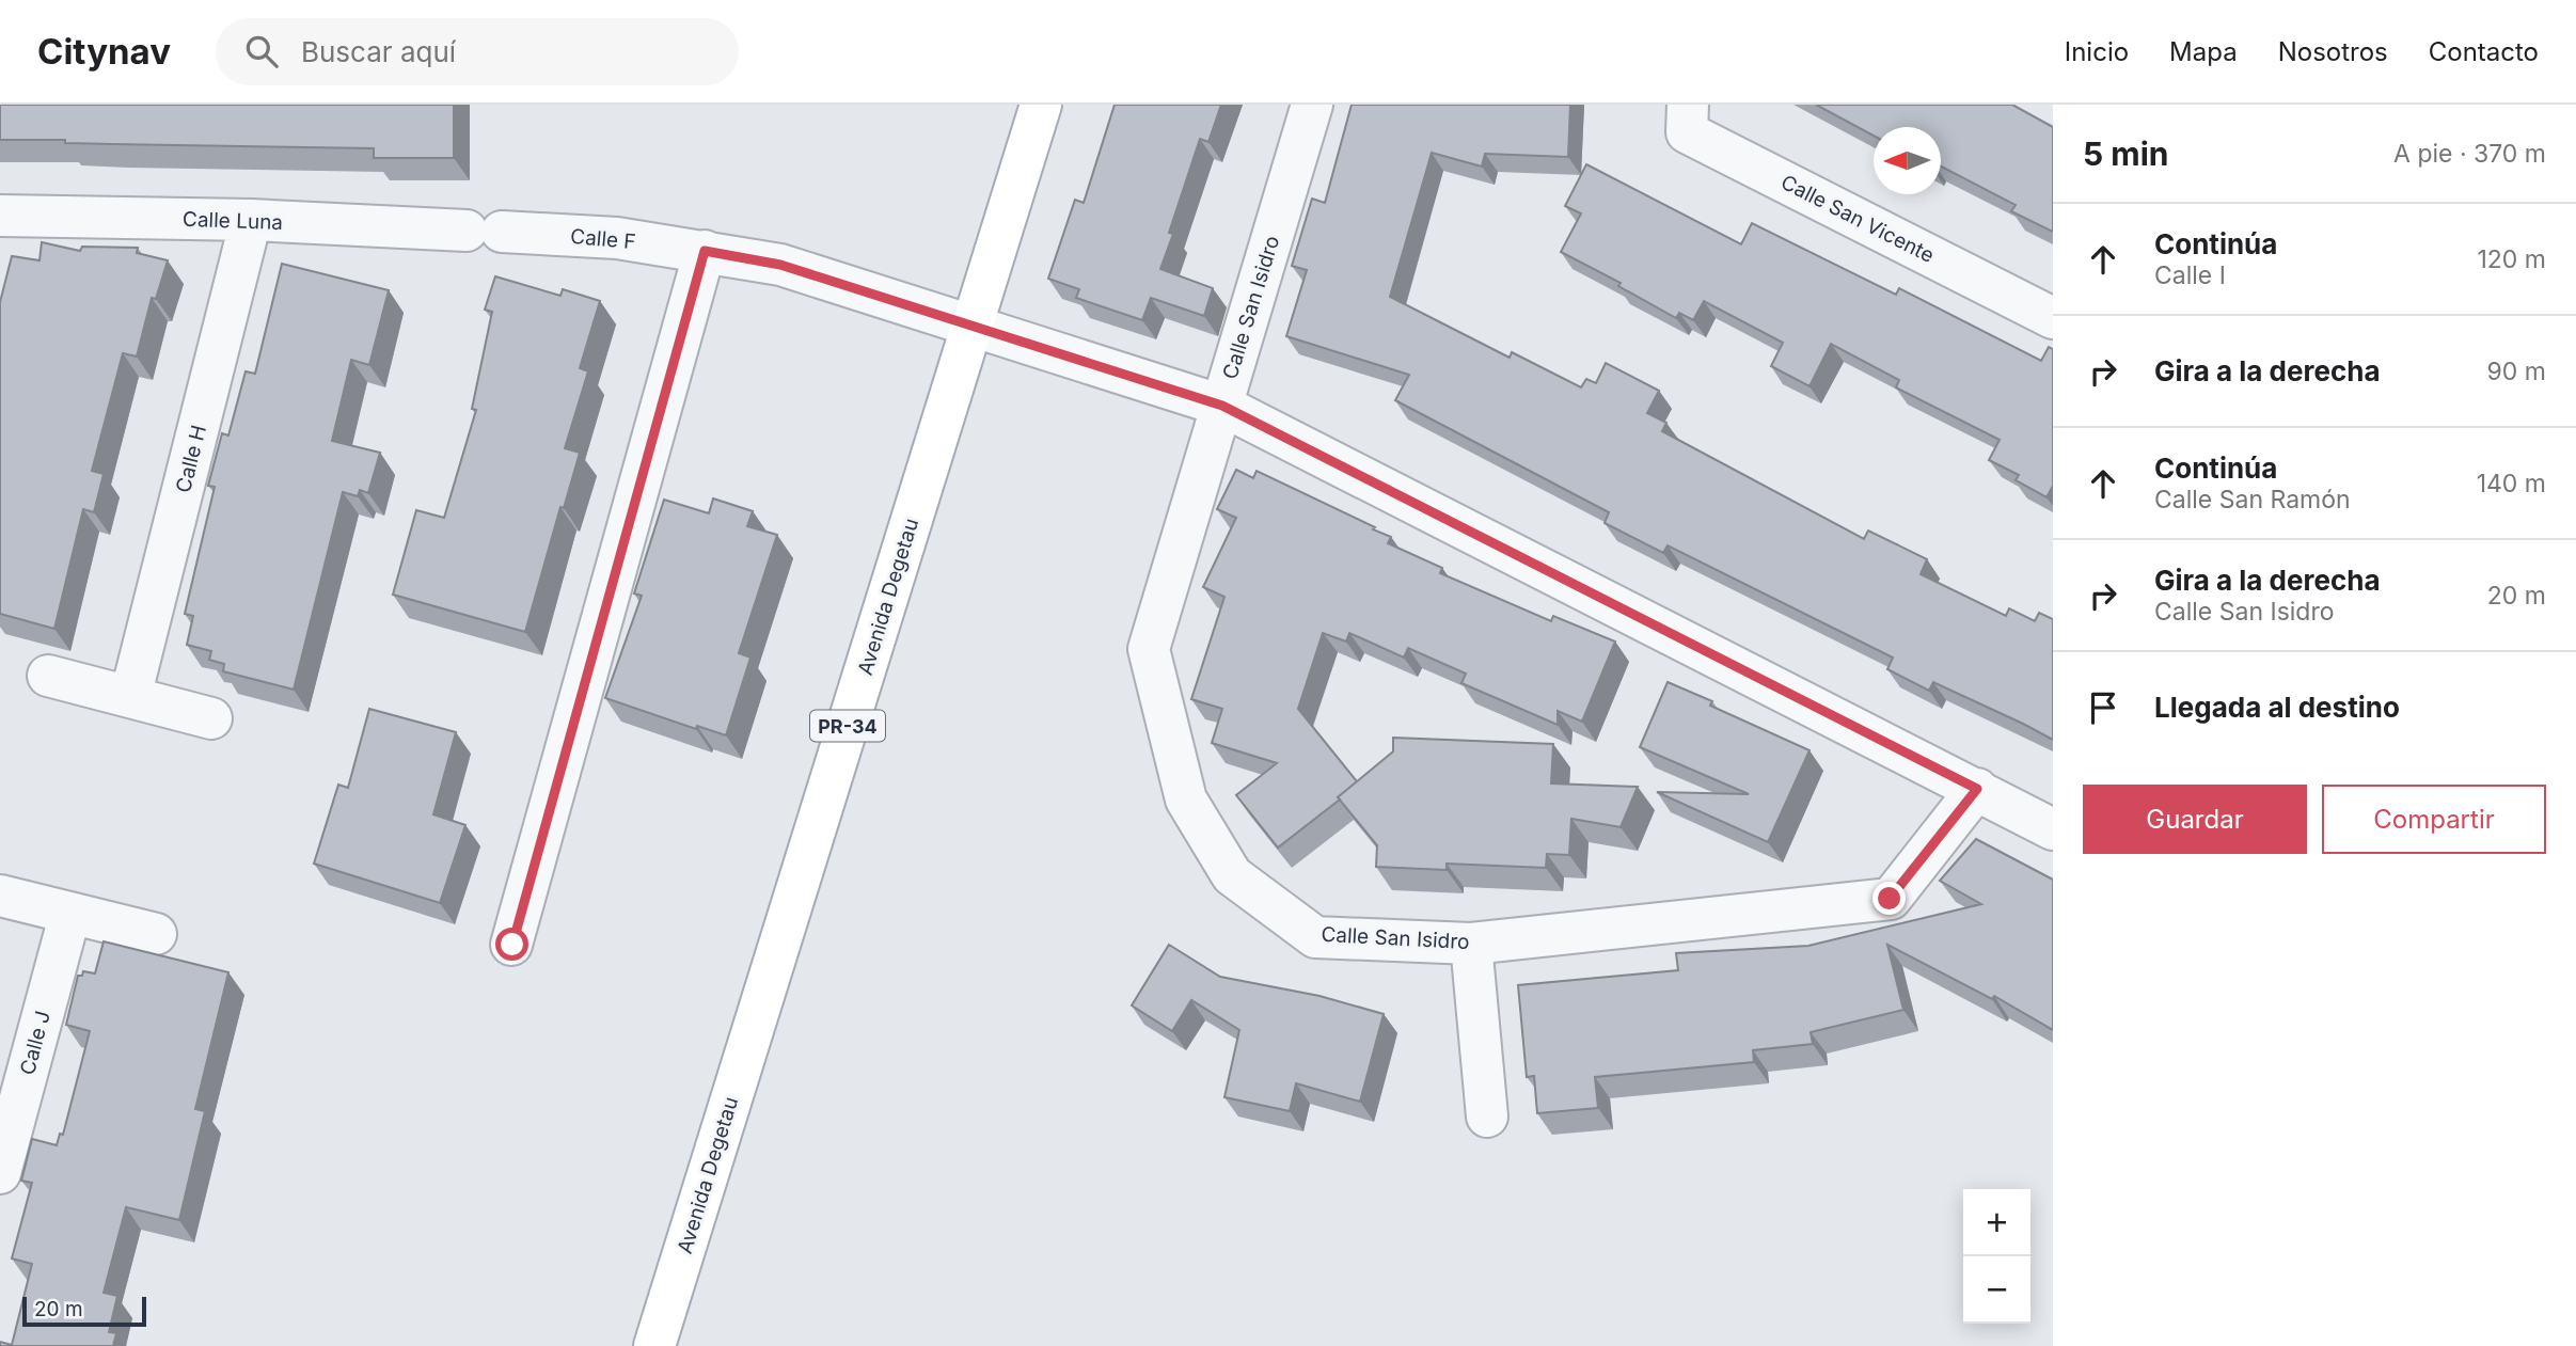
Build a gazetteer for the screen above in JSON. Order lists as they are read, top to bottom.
{
  "streets": {
    "main road": ["Avenida Degetau", "PR-34"],
    "street": [
      "Calle San Vicente",
      "Calle Luna",
      "Calle F",
      "Calle San Isidro",
      "Calle H",
      "Calle J"
    ]
  },
  "crossings": [
    ["Calle Luna", "Calle F"],
    ["Calle Luna", "Calle H"],
    ["Calle F", "Calle San Isidro"],
    ["Calle F", "Avenida Degetau"]
  ],
  "scale_bar": "20 m",
  "north": "left",
  "page": {
    "header": "Citynav",
    "search": "Buscar aquí",
    "nav": [
      "Inicio",
      "Mapa",
      "Nosotros",
      "Contacto"
    ],
    "heading": ["5 min", "A pie · 370 m"],
    "list": [
      ["Continúa", "Calle I", "120 m"],
      ["Gira a la derecha", "90 m"],
      ["Continúa", "Calle San Ramón", "140 m"],
      ["Gira a la derecha", "Calle San Isidro", "20 m"],
      "Llegada al destino"
    ],
    "buttons": ["Guardar", "Compartir"],
    "map_buttons": ["+", "−"],
    "scale": "20 m"
  }
}
